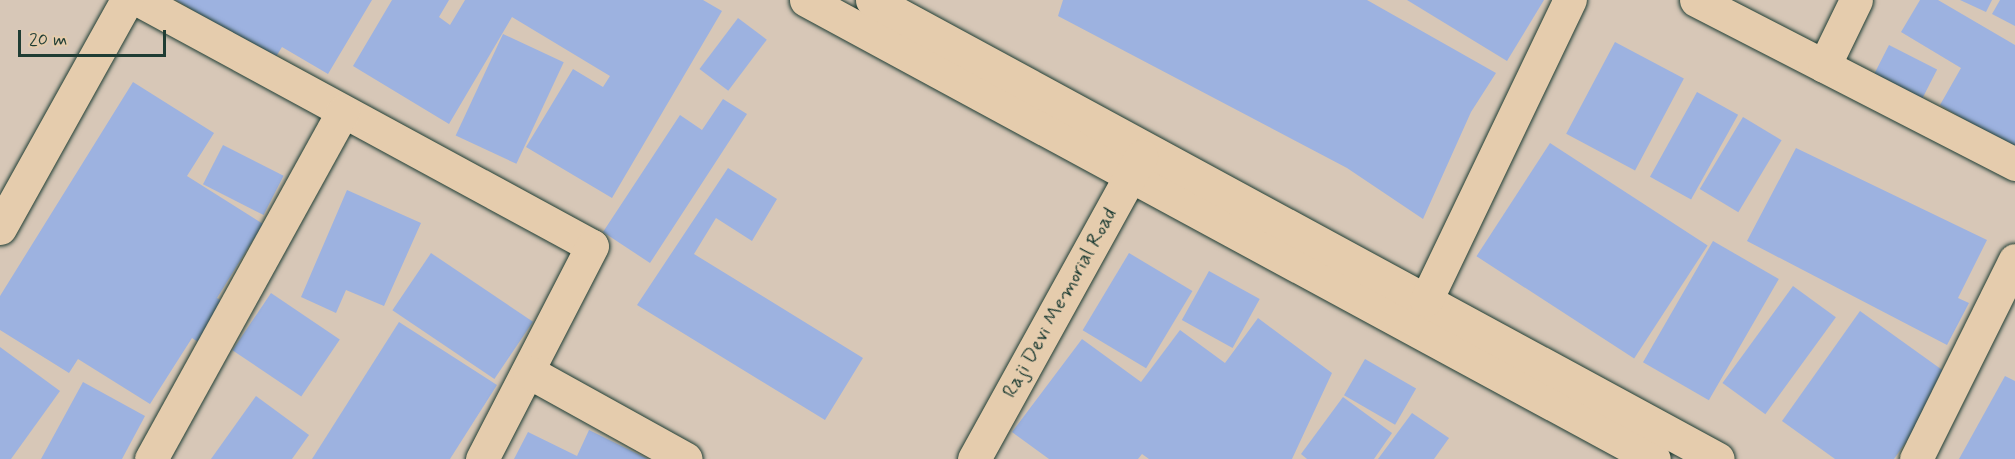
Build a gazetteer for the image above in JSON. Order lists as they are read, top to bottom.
{
  "streets": {
    "street": ["Raji Devi Memorial Road"]
  },
  "scale_bar": "20 m"
}
